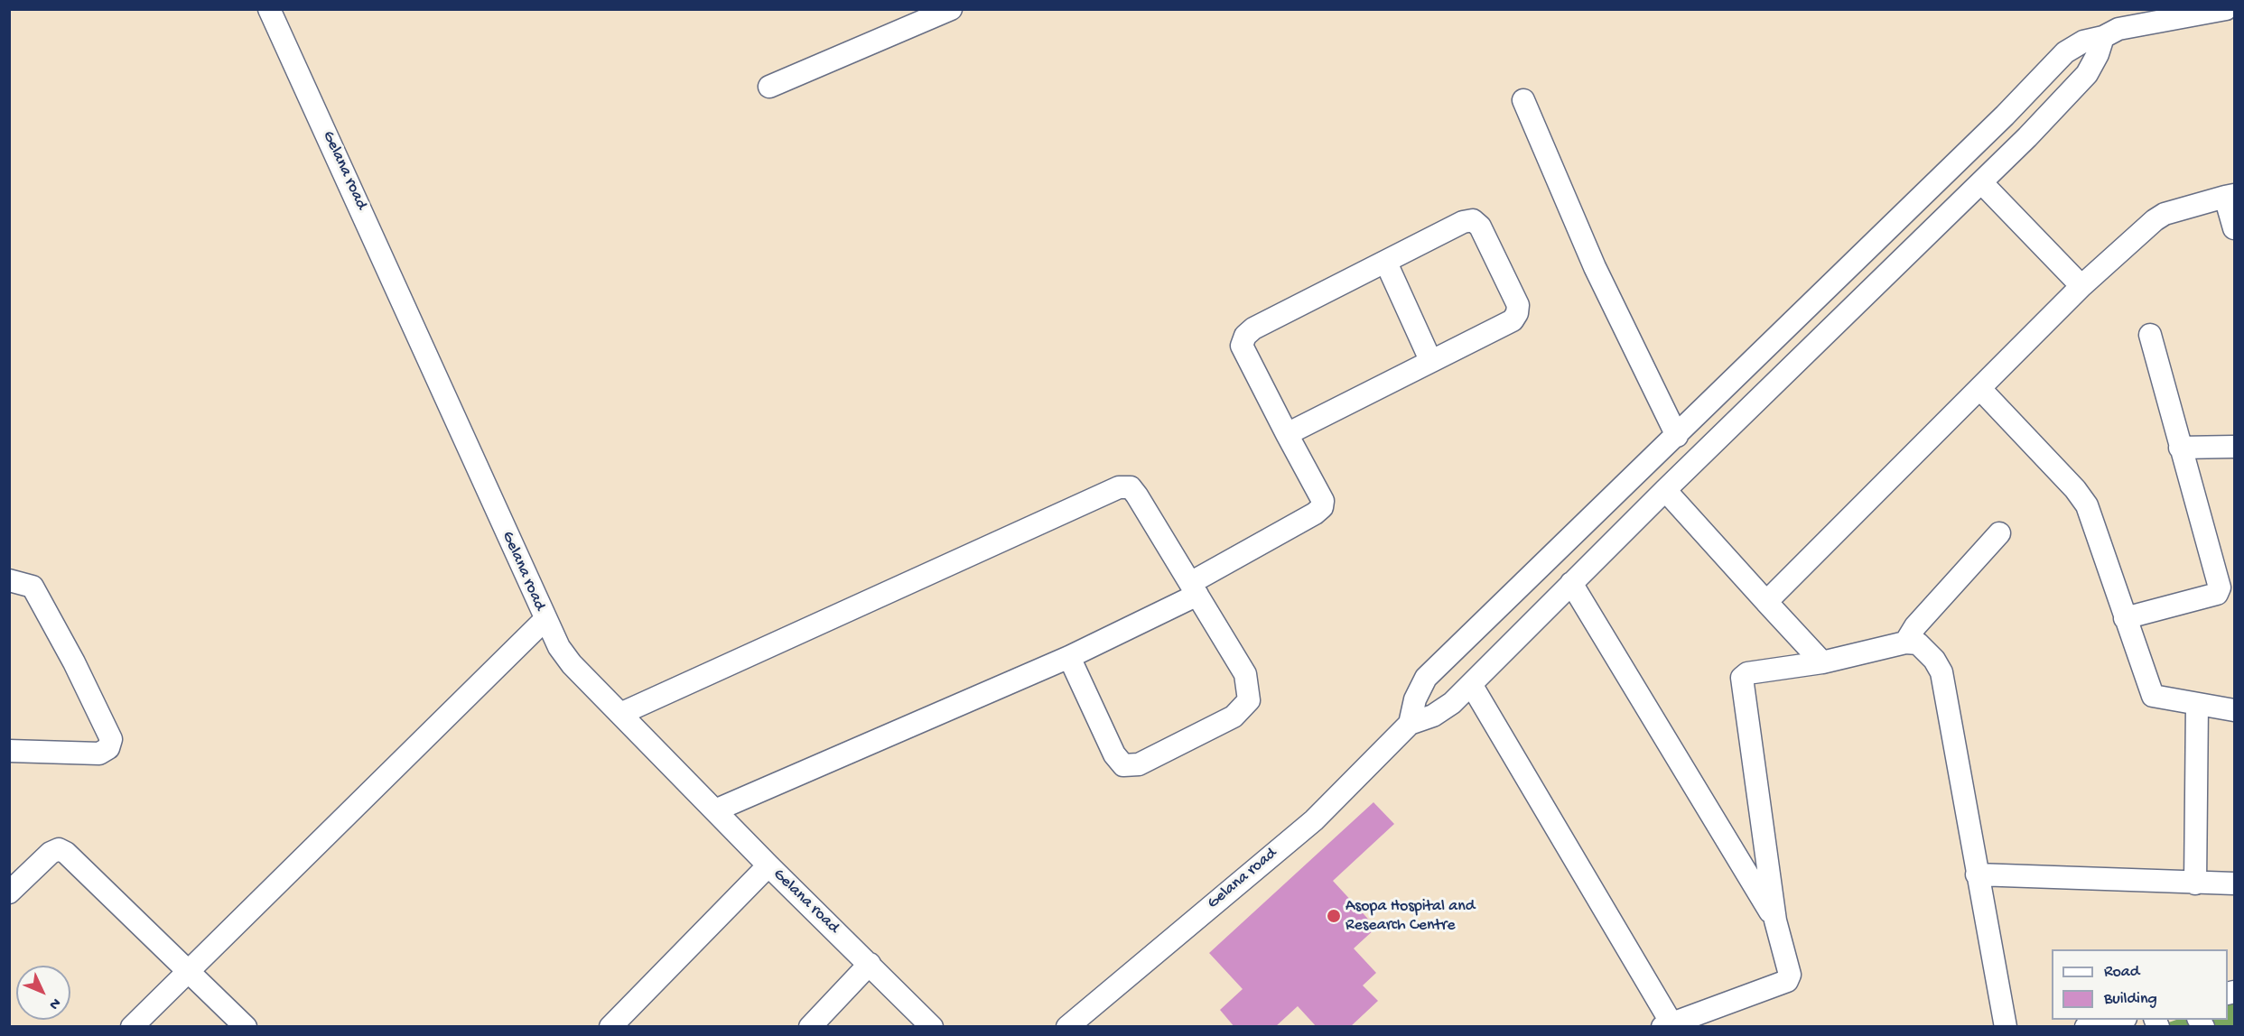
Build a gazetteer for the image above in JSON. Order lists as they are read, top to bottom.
{
  "streets": {
    "street": ["Gelana road"]
  },
  "places": ["Asopa Hospital and Research Centre"],
  "legend": ["Road", "Building"],
  "north": "bottom right"
}
